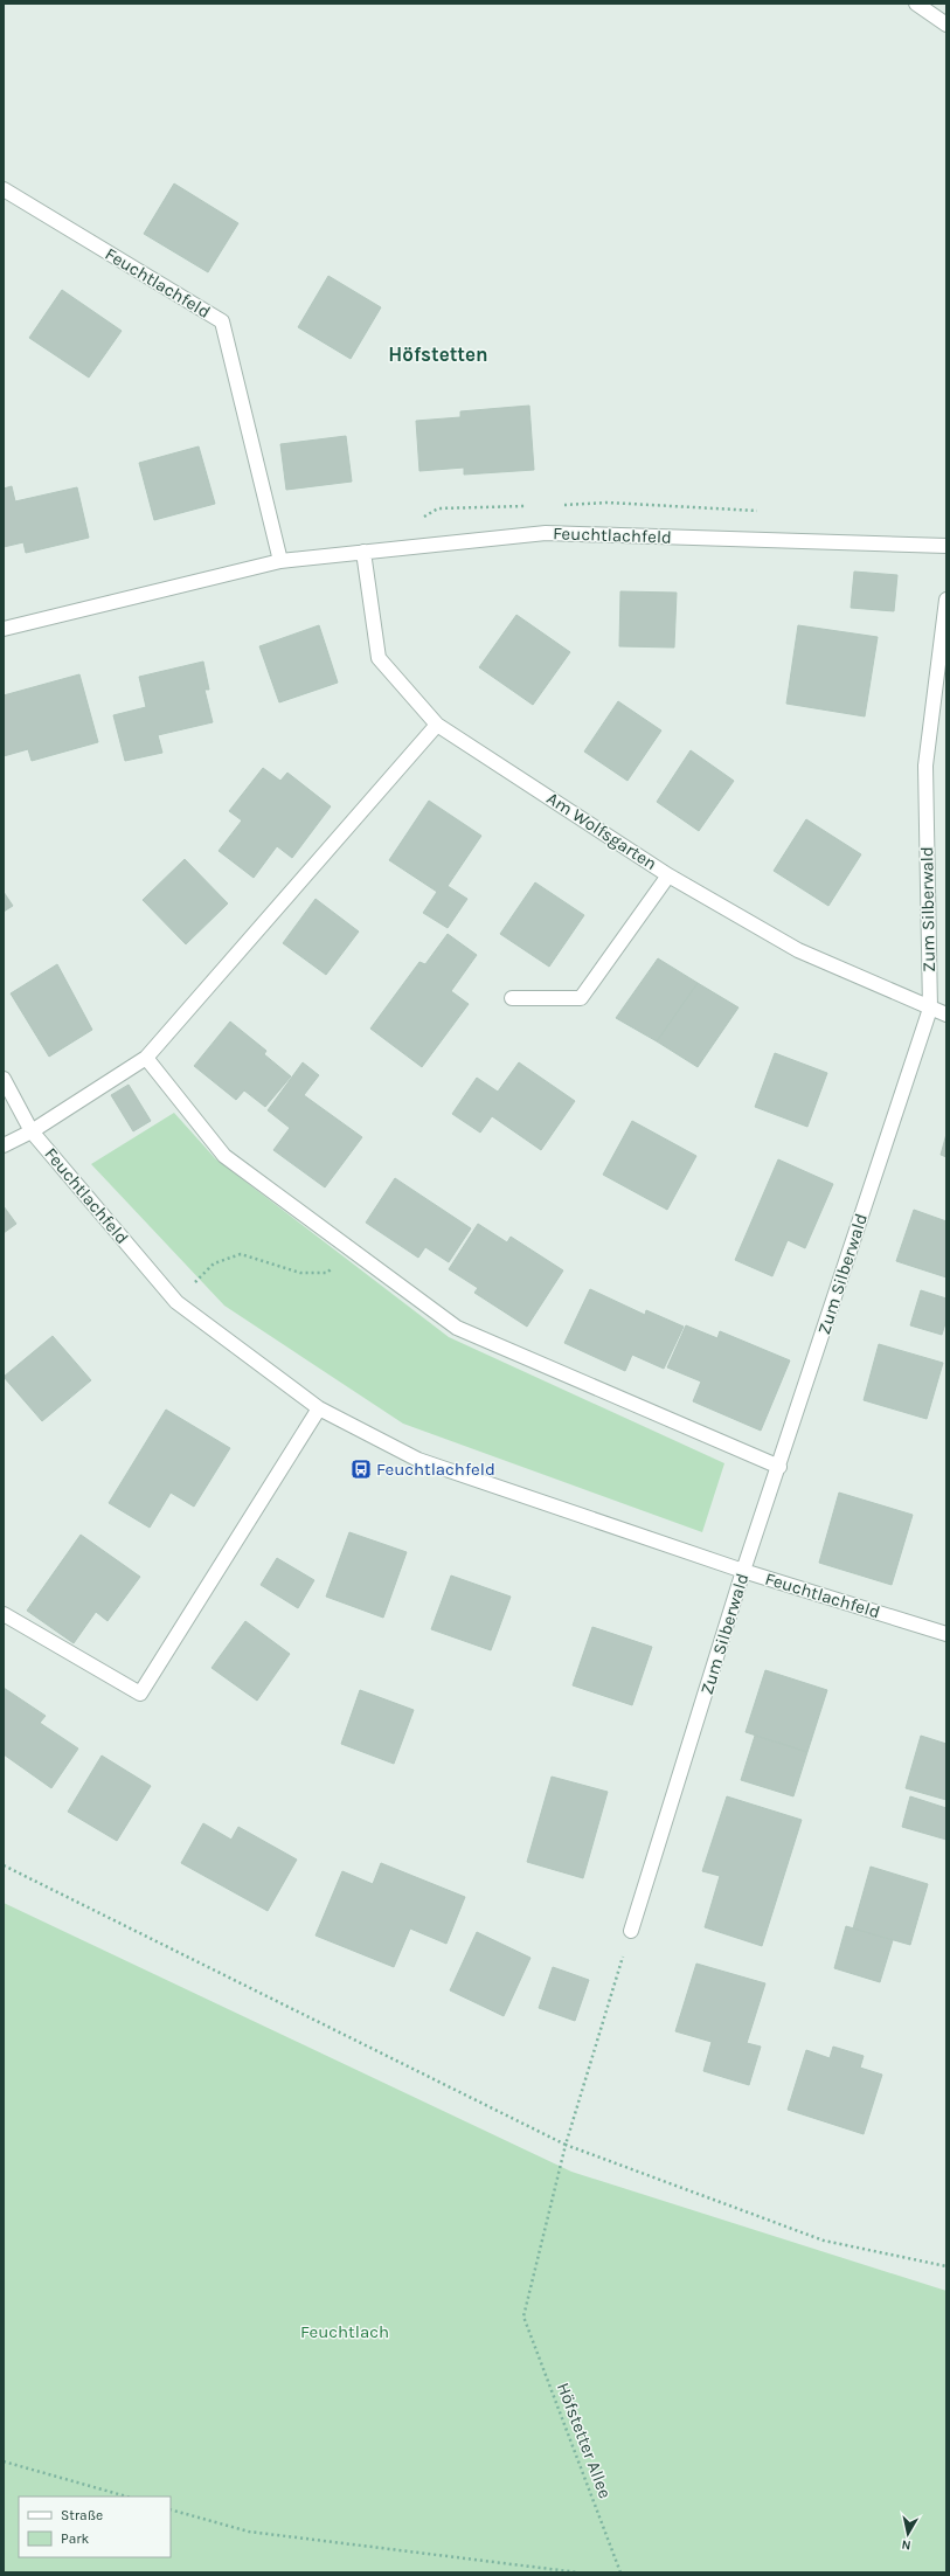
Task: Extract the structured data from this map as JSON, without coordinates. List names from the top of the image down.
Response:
{
  "streets": {
    "street": ["Feuchtlachfeld", "Am Wolfsgarten", "Zum Silberwald"],
    "path": ["Höfstetter Allee"]
  },
  "crossings": [
    ["Feuchtlachfeld", "Am Wolfsgarten"],
    ["Feuchtlachfeld", "Zum Silberwald"],
    ["Am Wolfsgarten", "Zum Silberwald"]
  ],
  "districts": ["Höfstetten"],
  "parks": ["Feuchtlach"],
  "places": {
    "bus stop": ["Feuchtlachfeld"]
  },
  "legend": ["Straße", "Park"],
  "north": "bottom"
}
